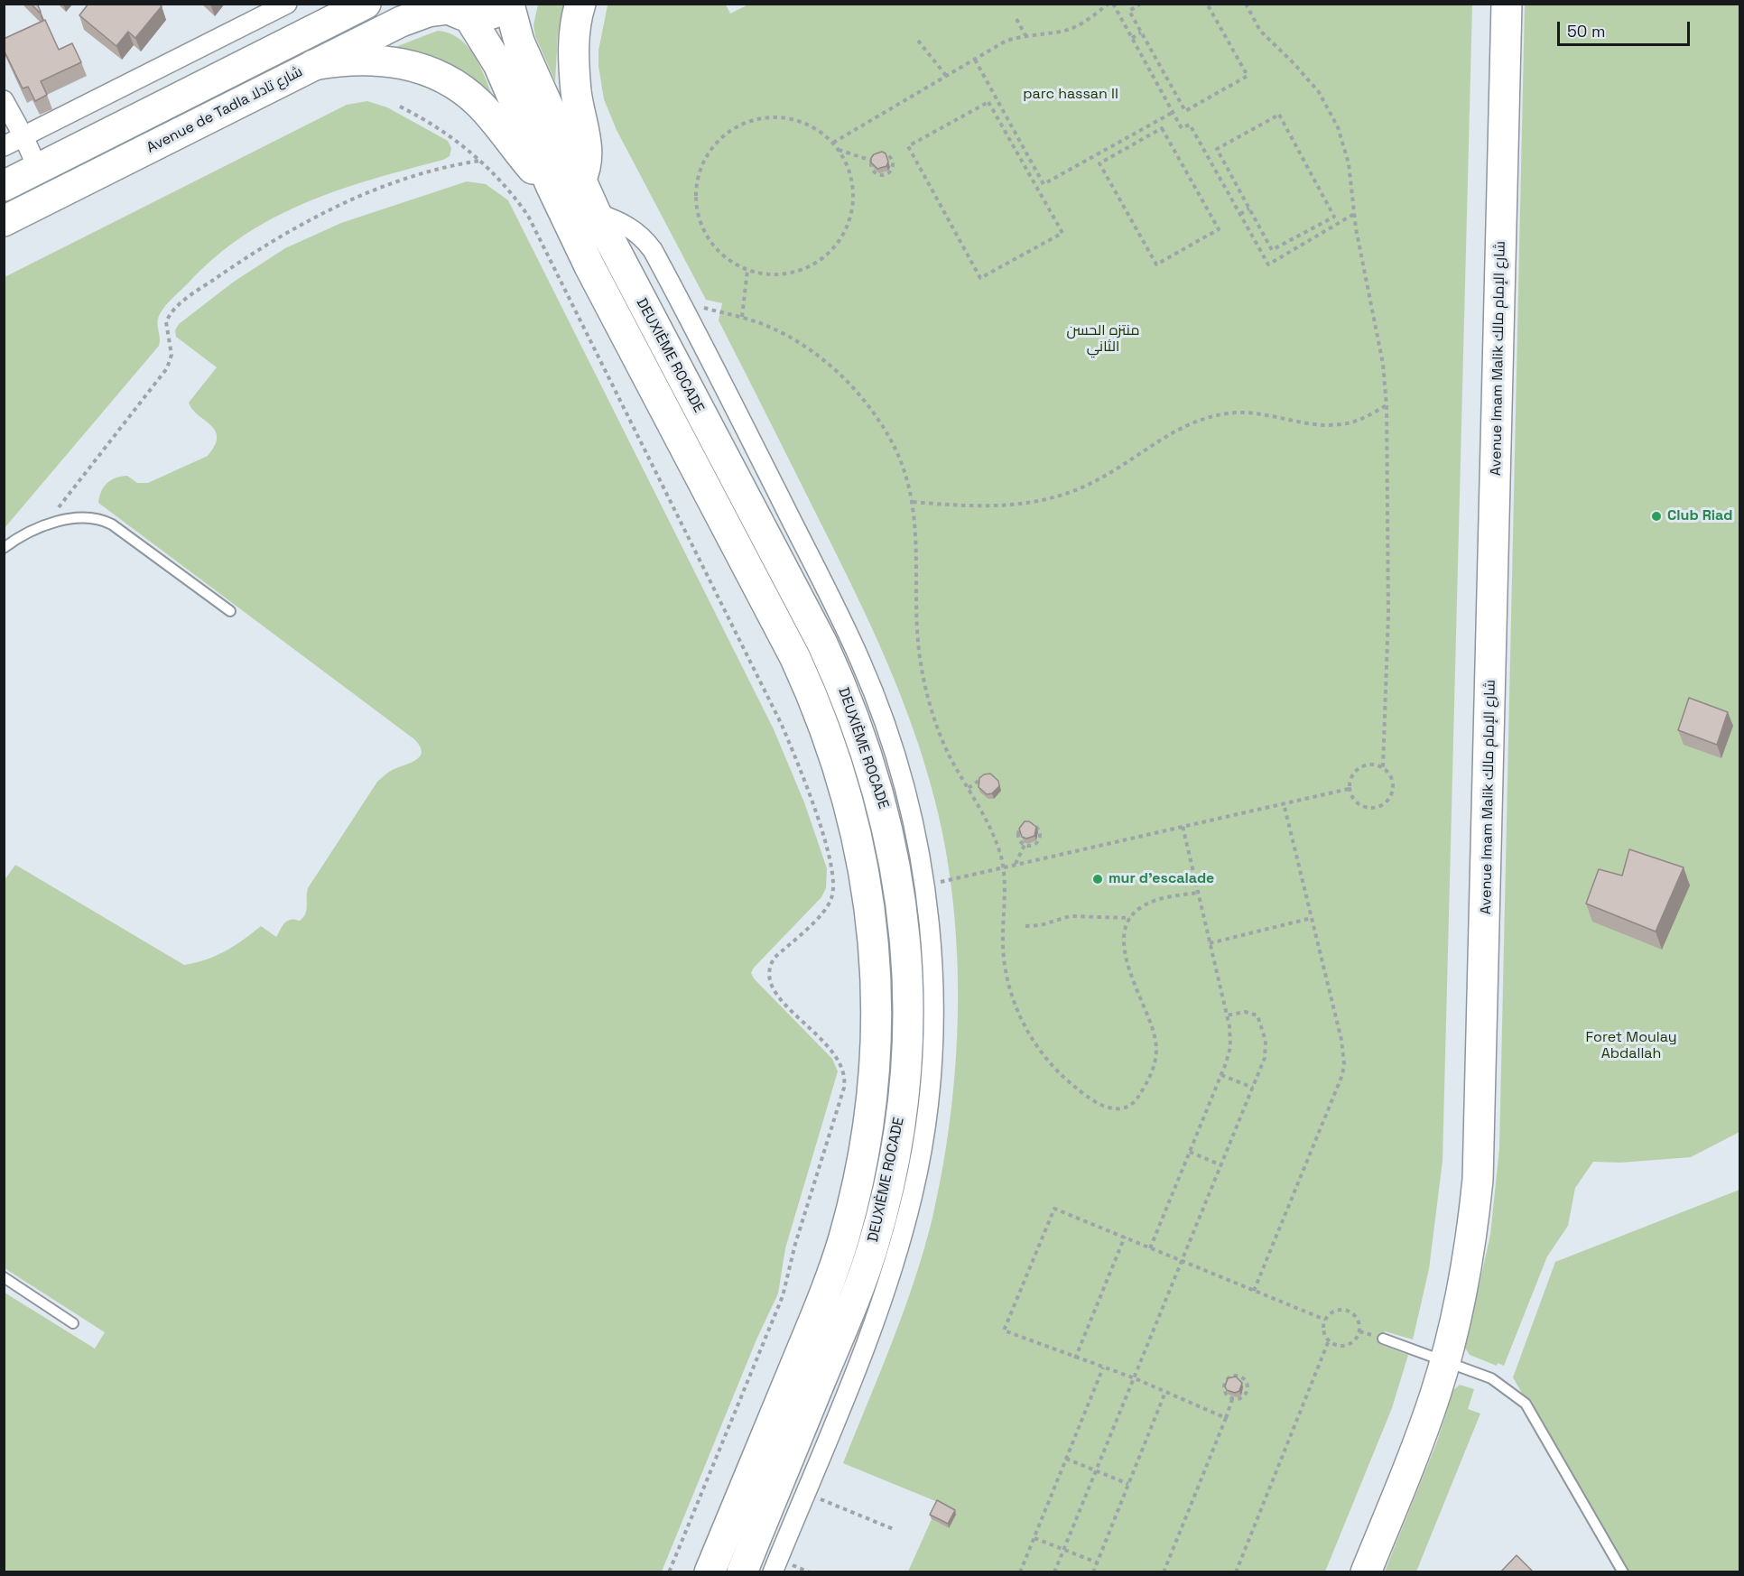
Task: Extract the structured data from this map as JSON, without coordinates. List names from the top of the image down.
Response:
{
  "streets": {
    "main road": ["Avenue de Tadla شارع تادلا", "DEUXIÈME ROCADE", "Avenue Imam Malik شارع الإمام مالك"]
  },
  "crossings": [
    ["Avenue de Tadla شارع تادلا", "DEUXIÈME ROCADE"]
  ],
  "parks": ["parc hassan II", "منتزه الحسن الثاني", "Foret Moulay Abdallah"],
  "places": ["Club Riad", "mur d'escalade"],
  "scale_bar": "50 m"
}
